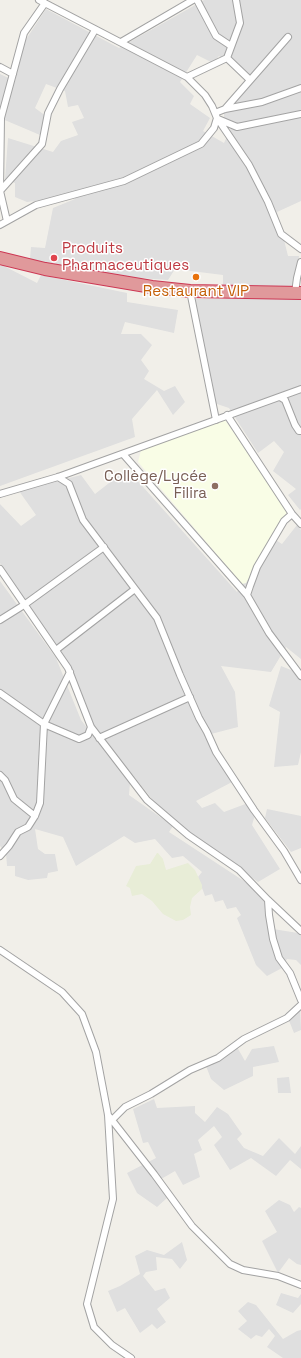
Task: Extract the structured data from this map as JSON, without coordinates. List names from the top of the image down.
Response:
{
  "places": ["Produits Pharmaceutiques", "Restaurant VIP", "Collège/Lycée Filira"]
}
